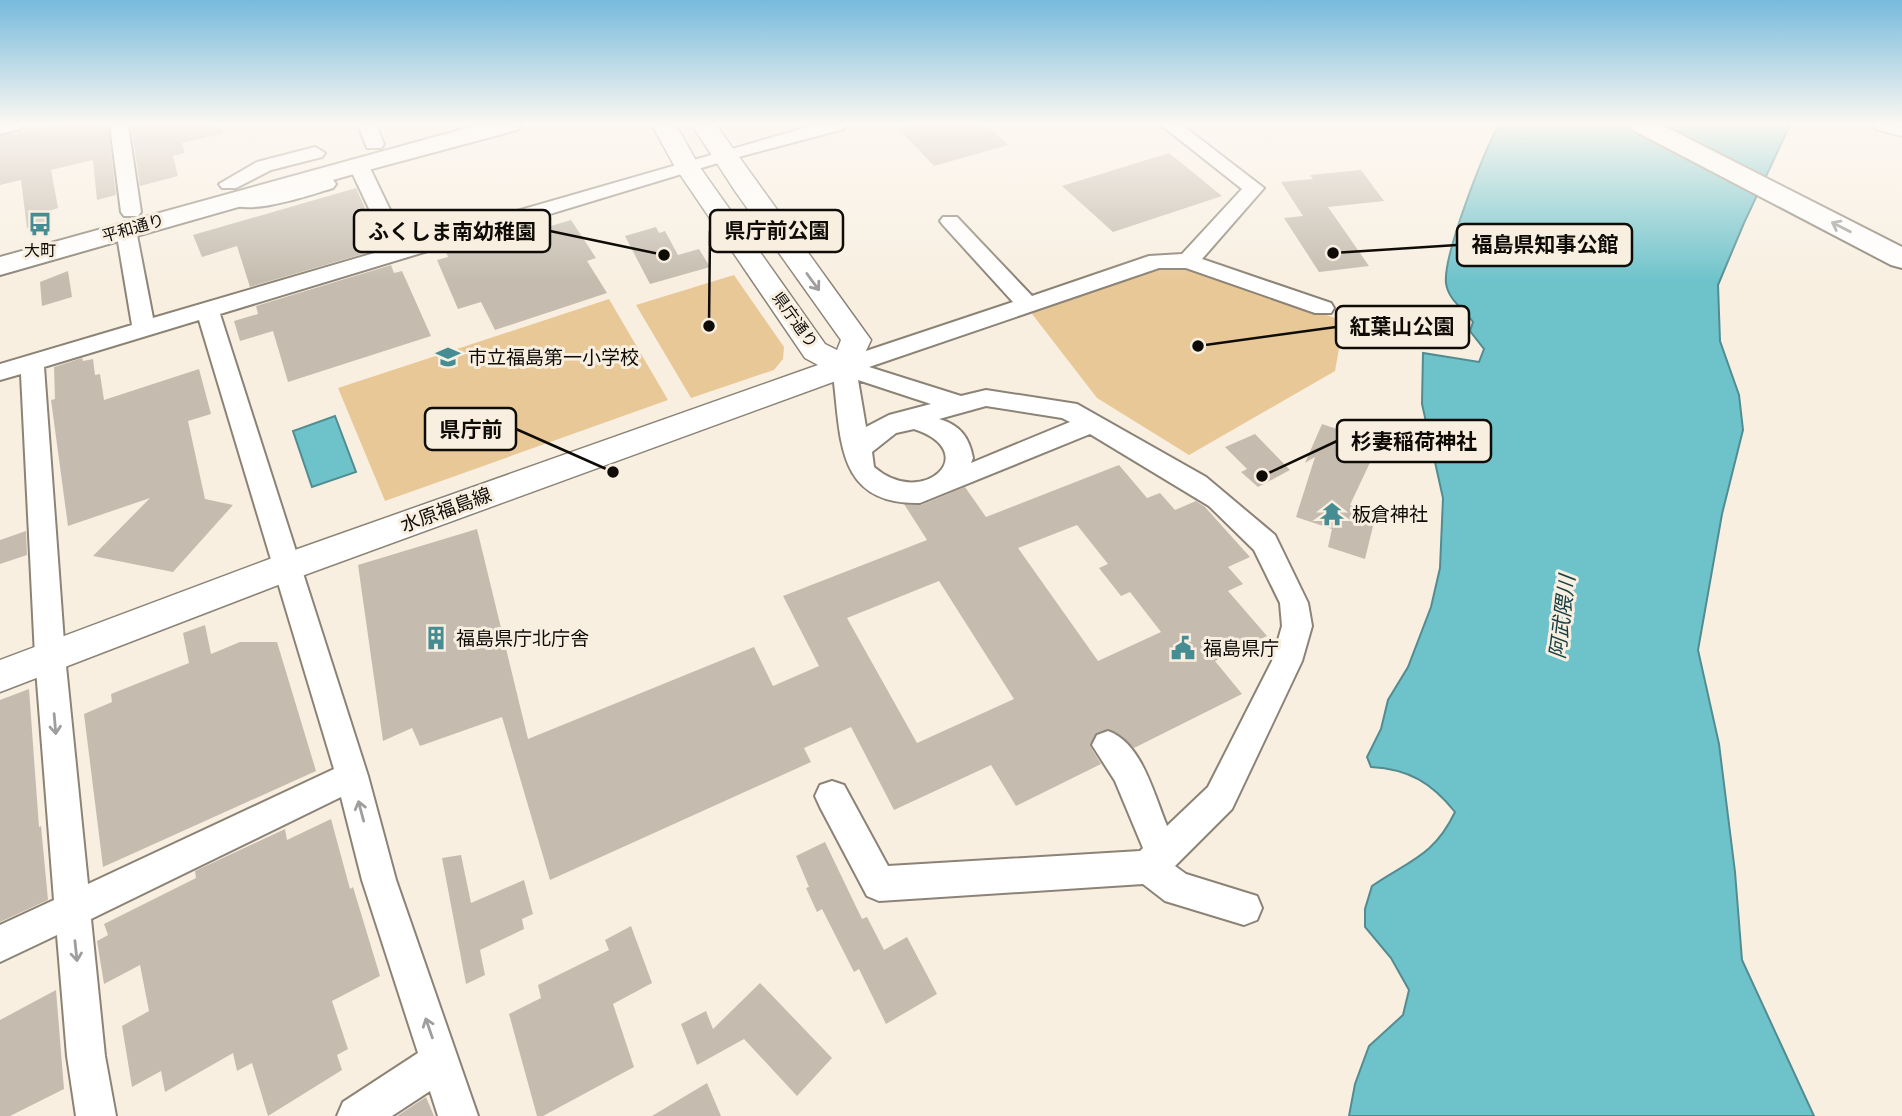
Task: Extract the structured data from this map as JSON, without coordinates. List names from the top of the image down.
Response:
{
  "streets": {
    "highway": ["平和通り"],
    "main road": ["県庁通り", "水原福島線"]
  },
  "crossings": [
    ["県庁通り", "水原福島線"]
  ],
  "water": ["阿武隈川"],
  "places": {
    "bus stop": ["大町"],
    "other": [
      "福島県知事公館",
      "ふくしま南幼稚園",
      "県庁前公園",
      "紅葉山公園",
      "県庁前",
      "杉妻稲荷神社"
    ],
    "school or university": ["市立福島第一小学校"],
    "temple": ["板倉神社"],
    "building": ["福島県庁北庁舎"],
    "public building": ["福島県庁"]
  }
}
